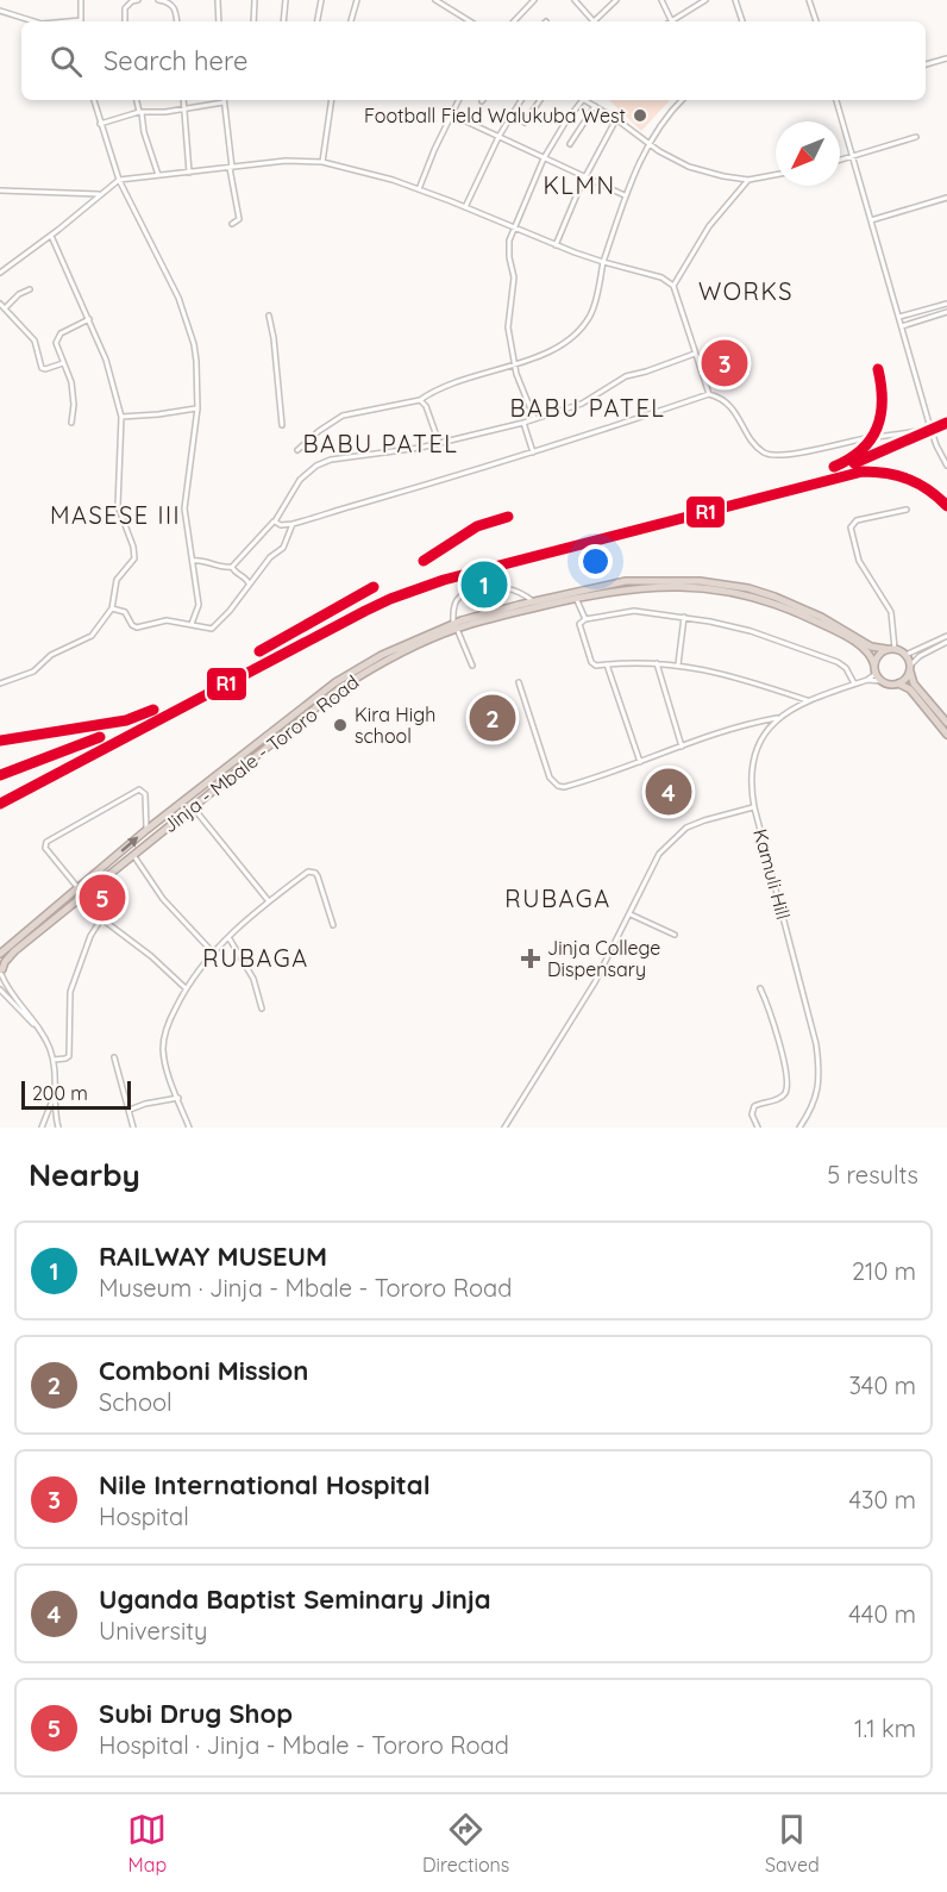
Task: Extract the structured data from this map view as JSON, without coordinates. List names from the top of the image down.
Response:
{
  "streets": {
    "highway": ["Jinja - Mbale - Tororo Road"],
    "street": ["Kamuli Hill"]
  },
  "crossings": [
    ["Jinja - Mbale - Tororo Road", "Kamuli Hill"]
  ],
  "districts": [
    "KLMN",
    "WORKS",
    "BABU PATEL",
    "BABU PATEL",
    "MASESE III",
    "RUBAGA",
    "RUBAGA"
  ],
  "places": {
    "other": ["Football Field Walukuba West", "Kira High school"],
    "health": ["Jinja College Dispensary"]
  },
  "lines": ["transit line R1"],
  "scale_bar": "200 m",
  "north": "bottom left",
  "page": {
    "search": "Search here",
    "pins": [
      "3",
      "1",
      "2",
      "4",
      "5"
    ],
    "scale": "200 m",
    "heading": ["Nearby", "5 results"],
    "list": [
      {
        "mark": "1",
        "name": "RAILWAY MUSEUM",
        "note": "Museum · Jinja - Mbale - Tororo Road",
        "value": "210 m"
      },
      {
        "mark": "2",
        "name": "Comboni Mission",
        "note": "School",
        "value": "340 m"
      },
      {
        "mark": "3",
        "name": "Nile International Hospital",
        "note": "Hospital",
        "value": "430 m"
      },
      {
        "mark": "4",
        "name": "Uganda Baptist Seminary Jinja",
        "note": "University",
        "value": "440 m"
      },
      {
        "mark": "5",
        "name": "Subi Drug Shop",
        "note": "Hospital · Jinja - Mbale - Tororo Road",
        "value": "1.1 km"
      }
    ],
    "nav": ["Map", "Directions", "Saved"]
  }
}
